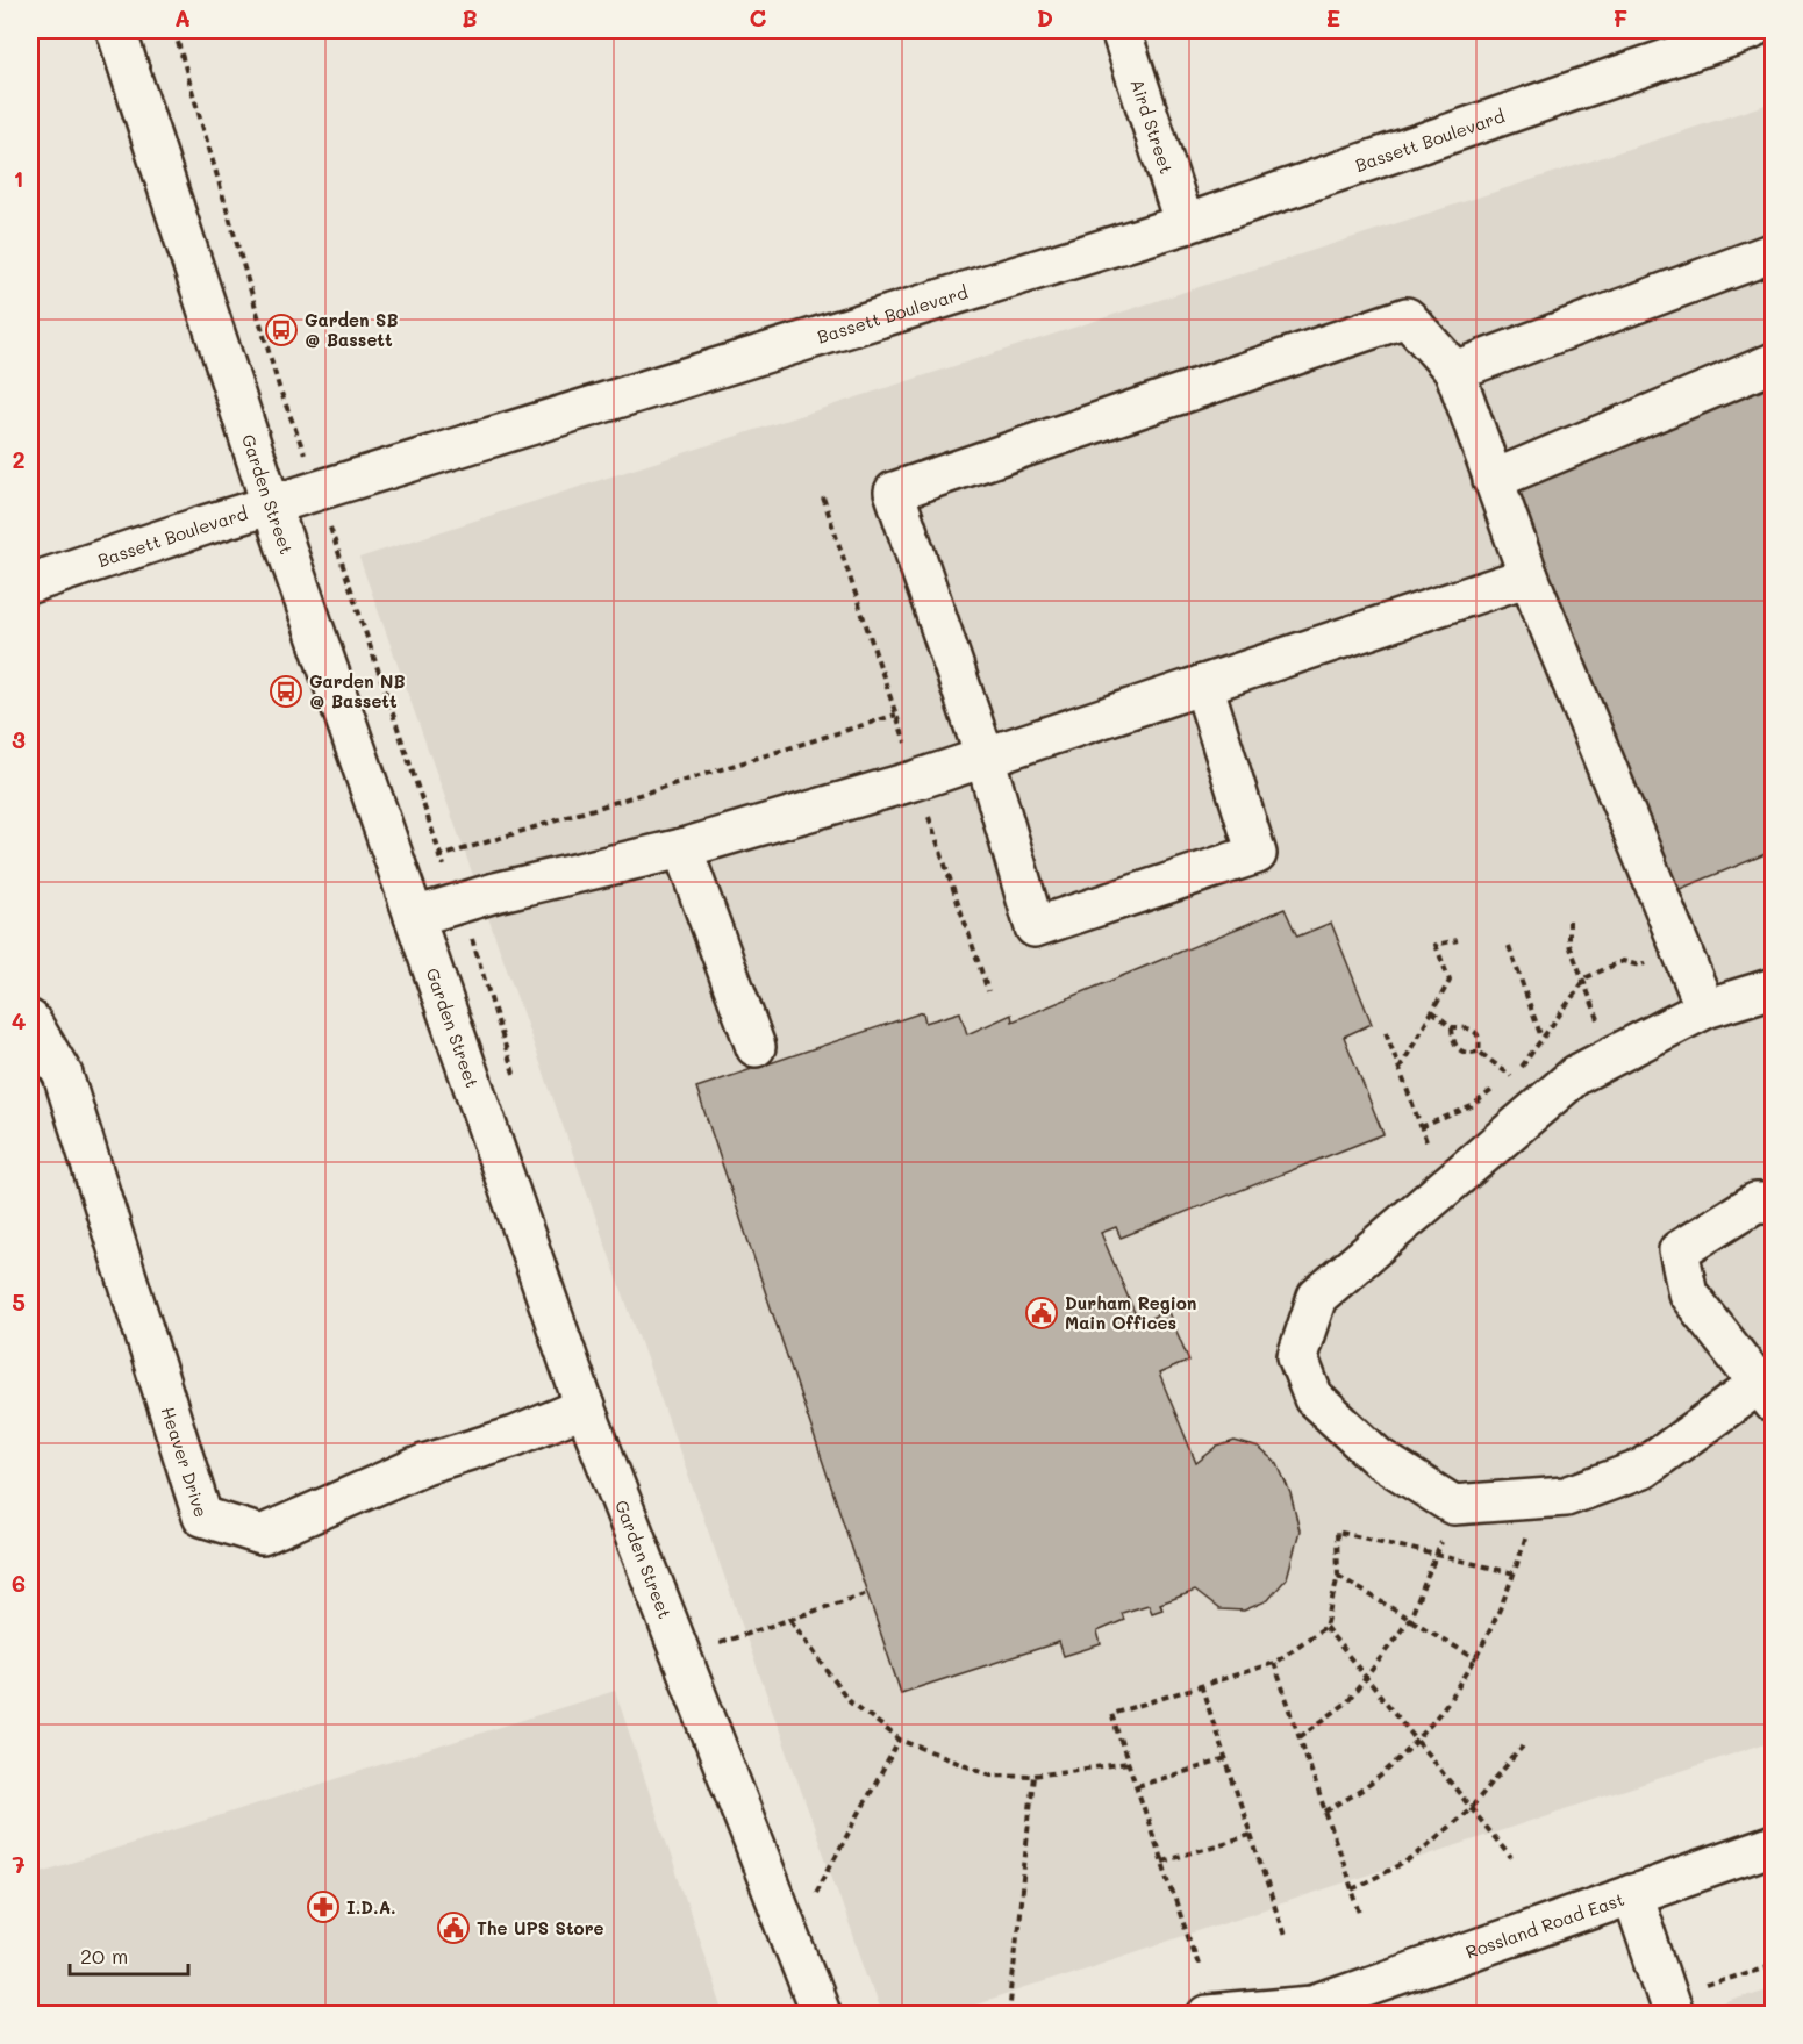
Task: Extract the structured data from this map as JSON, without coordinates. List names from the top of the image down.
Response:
{
  "streets": {
    "street": [
      "Aird Street",
      "Bassett Boulevard",
      "Garden Street",
      "Heaver Drive",
      "Rossland Road East"
    ]
  },
  "crossings": [
    ["Aird Street", "Bassett Boulevard"],
    ["Bassett Boulevard", "Garden Street"],
    ["Garden Street", "Heaver Drive"]
  ],
  "places": {
    "bus stop": ["Garden SB @ Bassett", "Garden NB @ Bassett"],
    "public building": ["Durham Region Main Offices", "The UPS Store"],
    "pharmacy": ["I.D.A."]
  },
  "scale_bar": "20 m",
  "grid": {
    "columns": [
      "A",
      "B",
      "C",
      "D",
      "E",
      "F"
    ],
    "rows": [
      "1",
      "2",
      "3",
      "4",
      "5",
      "6",
      "7"
    ]
  }
}
